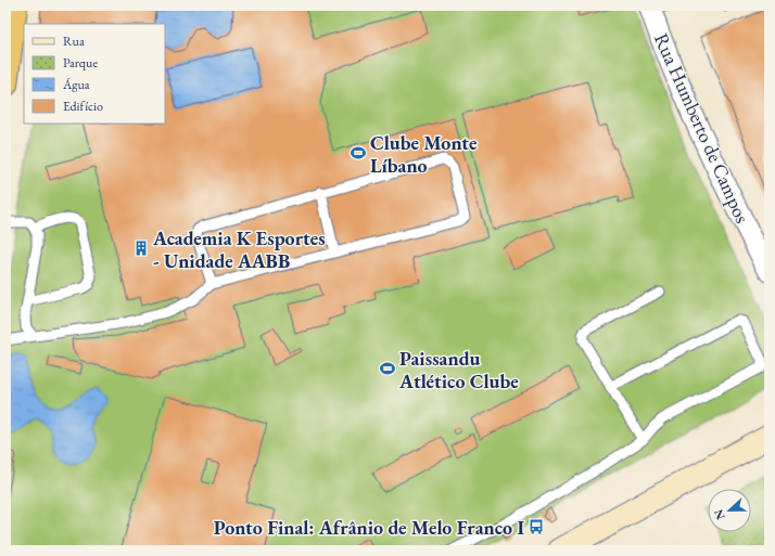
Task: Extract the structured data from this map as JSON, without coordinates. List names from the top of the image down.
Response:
{
  "streets": {
    "street": ["Rua Humberto de Campos"]
  },
  "places": {
    "sports": ["Clube Monte Líbano", "Paissandu Atlético Clube"],
    "building": ["Academia K Esportes - Unidade AABB"],
    "bus stop": ["Ponto Final: Afrânio de Melo Franco I"]
  },
  "legend": [
    "Rua",
    "Parque",
    "Água",
    "Edifício"
  ],
  "north": "left"
}
